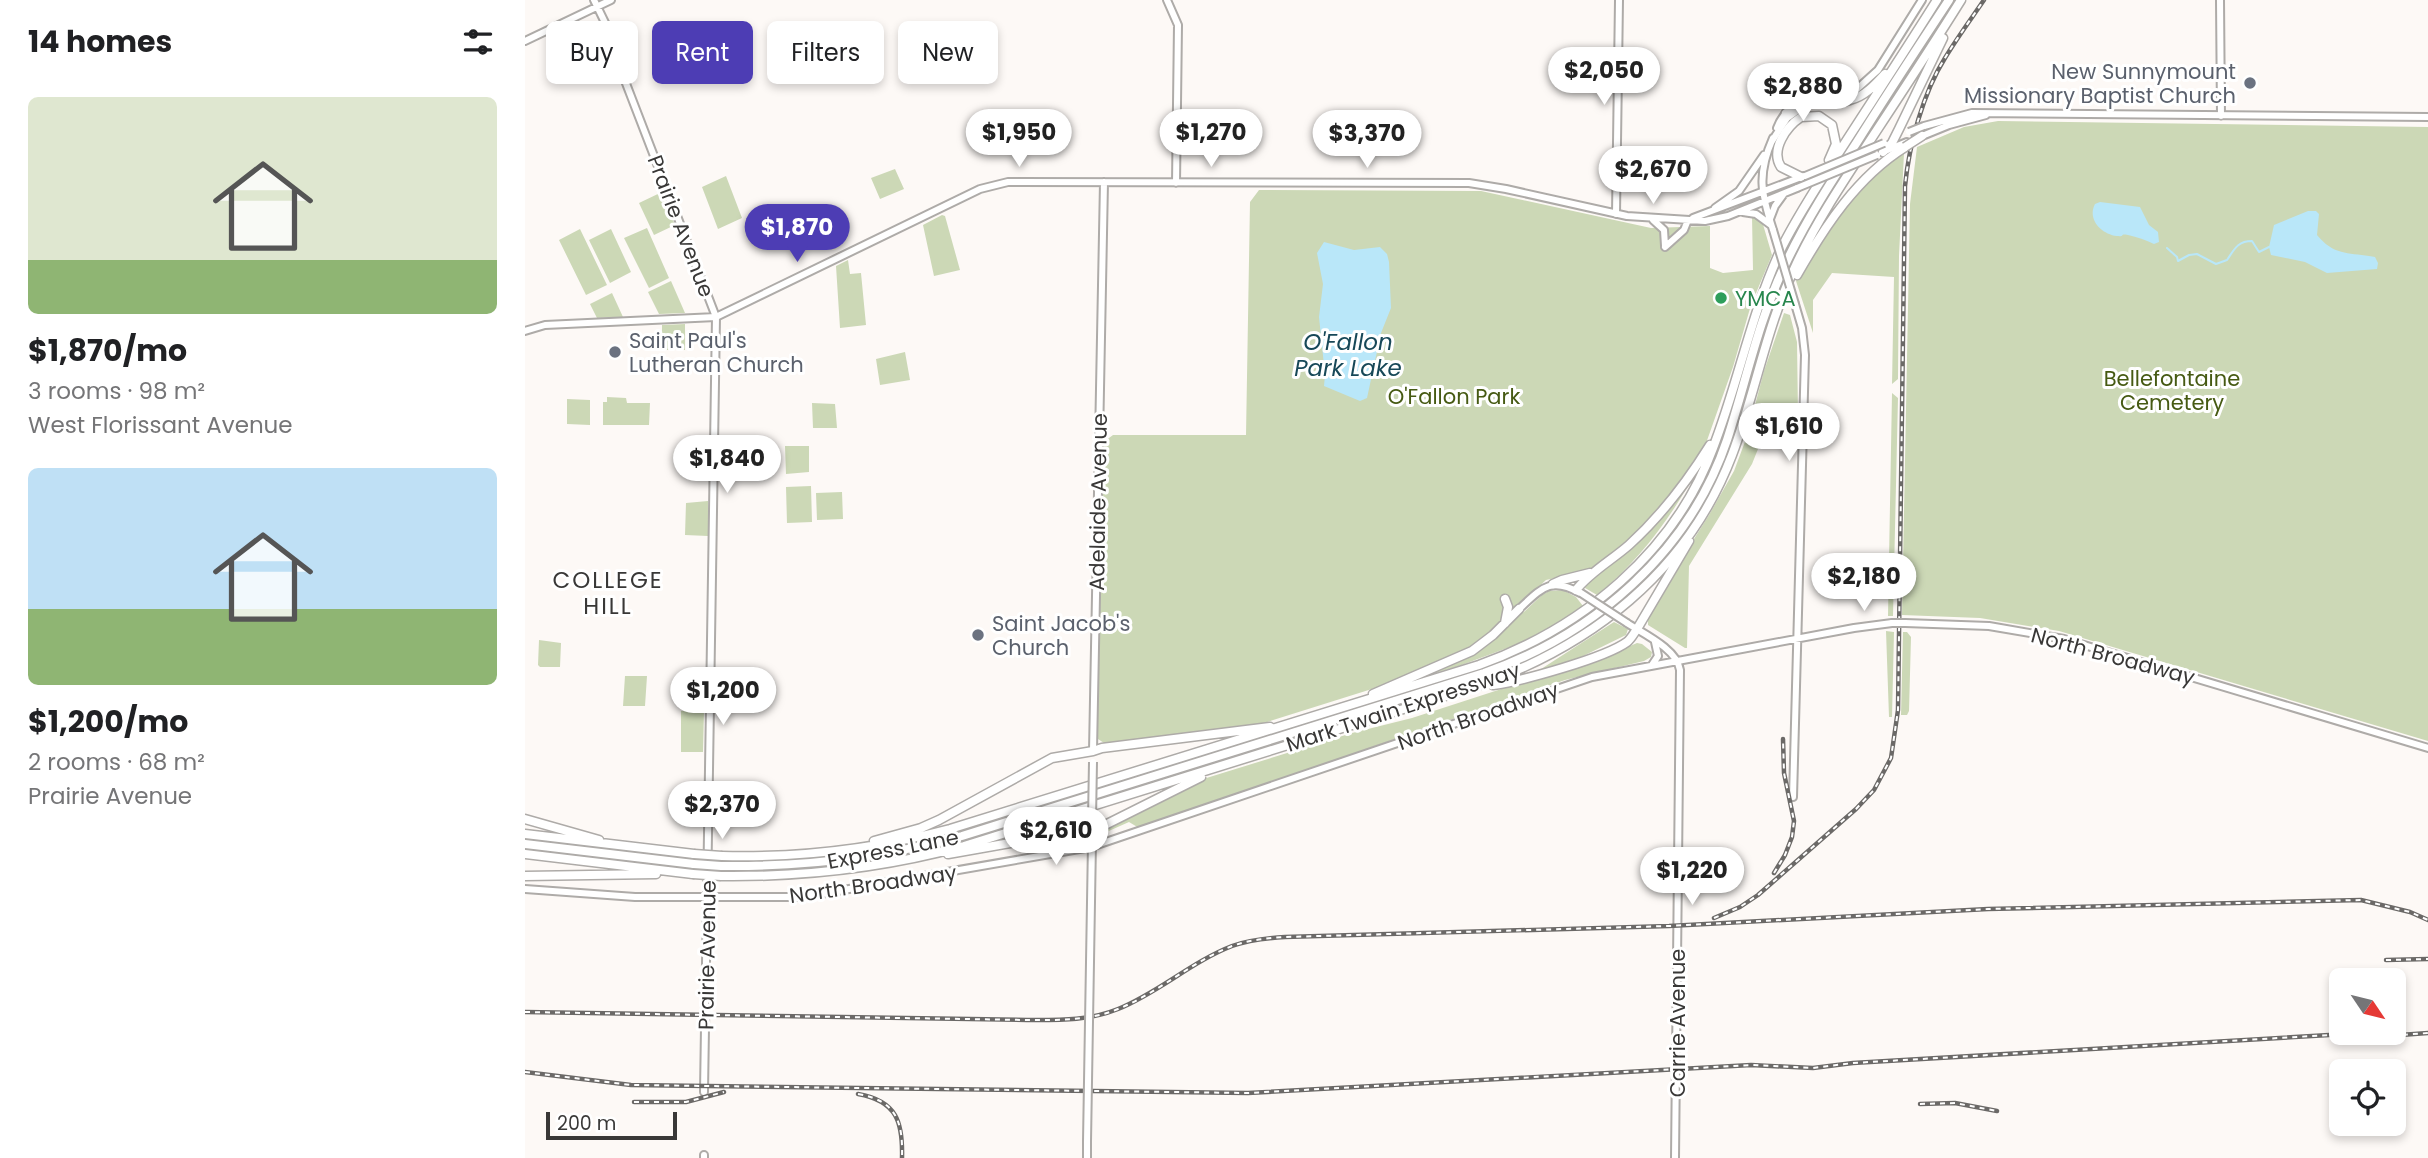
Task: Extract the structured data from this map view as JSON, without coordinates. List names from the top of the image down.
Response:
{
  "streets": {
    "highway": ["Mark Twain Expressway", "Express Lane"],
    "main road": [
      "Prairie Avenue",
      "Adelaide Avenue",
      "North Broadway",
      "Carrie Avenue"
    ]
  },
  "crossings": [
    ["Prairie Avenue", "North Broadway"],
    ["North Broadway", "Carrie Avenue"],
    ["Mark Twain Expressway", "Express Lane"]
  ],
  "districts": ["COLLEGE HILL"],
  "water": ["O'Fallon Park Lake"],
  "parks": ["Bellefontaine Cemetery", "O'Fallon Park"],
  "places": [
    "New Sunnymount Missionary Baptist Church",
    "YMCA",
    "Saint Paul's Lutheran Church",
    "Saint Jacob's Church"
  ],
  "scale_bar": "200 m",
  "north": "bottom right",
  "page": {
    "heading": "14 homes",
    "chip": [
      "Buy",
      "Rent",
      "Filters",
      "New"
    ],
    "price": [
      "$2,050",
      "$2,880",
      "$1,950",
      "$1,270",
      "$3,370",
      "$2,670",
      "$1,870",
      "$1,610",
      "$1,840",
      "$2,180",
      "$1,200",
      "$2,370",
      "$2,610",
      "$1,220"
    ],
    "list": [
      {
        "name": "$1,870/mo",
        "note": "3 rooms · 98 m² · West Florissant Avenue"
      },
      {
        "name": "$1,200/mo",
        "note": "2 rooms · 68 m² · Prairie Avenue"
      }
    ],
    "scale": "200 m"
  }
}
